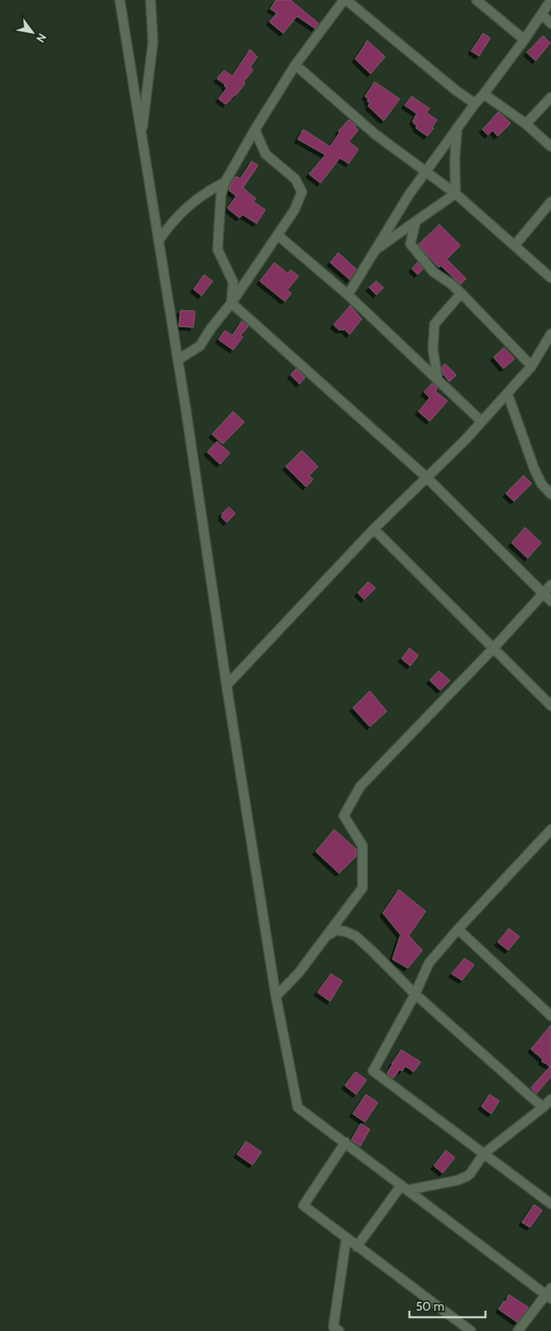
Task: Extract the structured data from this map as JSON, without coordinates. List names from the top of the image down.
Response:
{
  "scale_bar": "50 m",
  "north": "bottom right"
}
